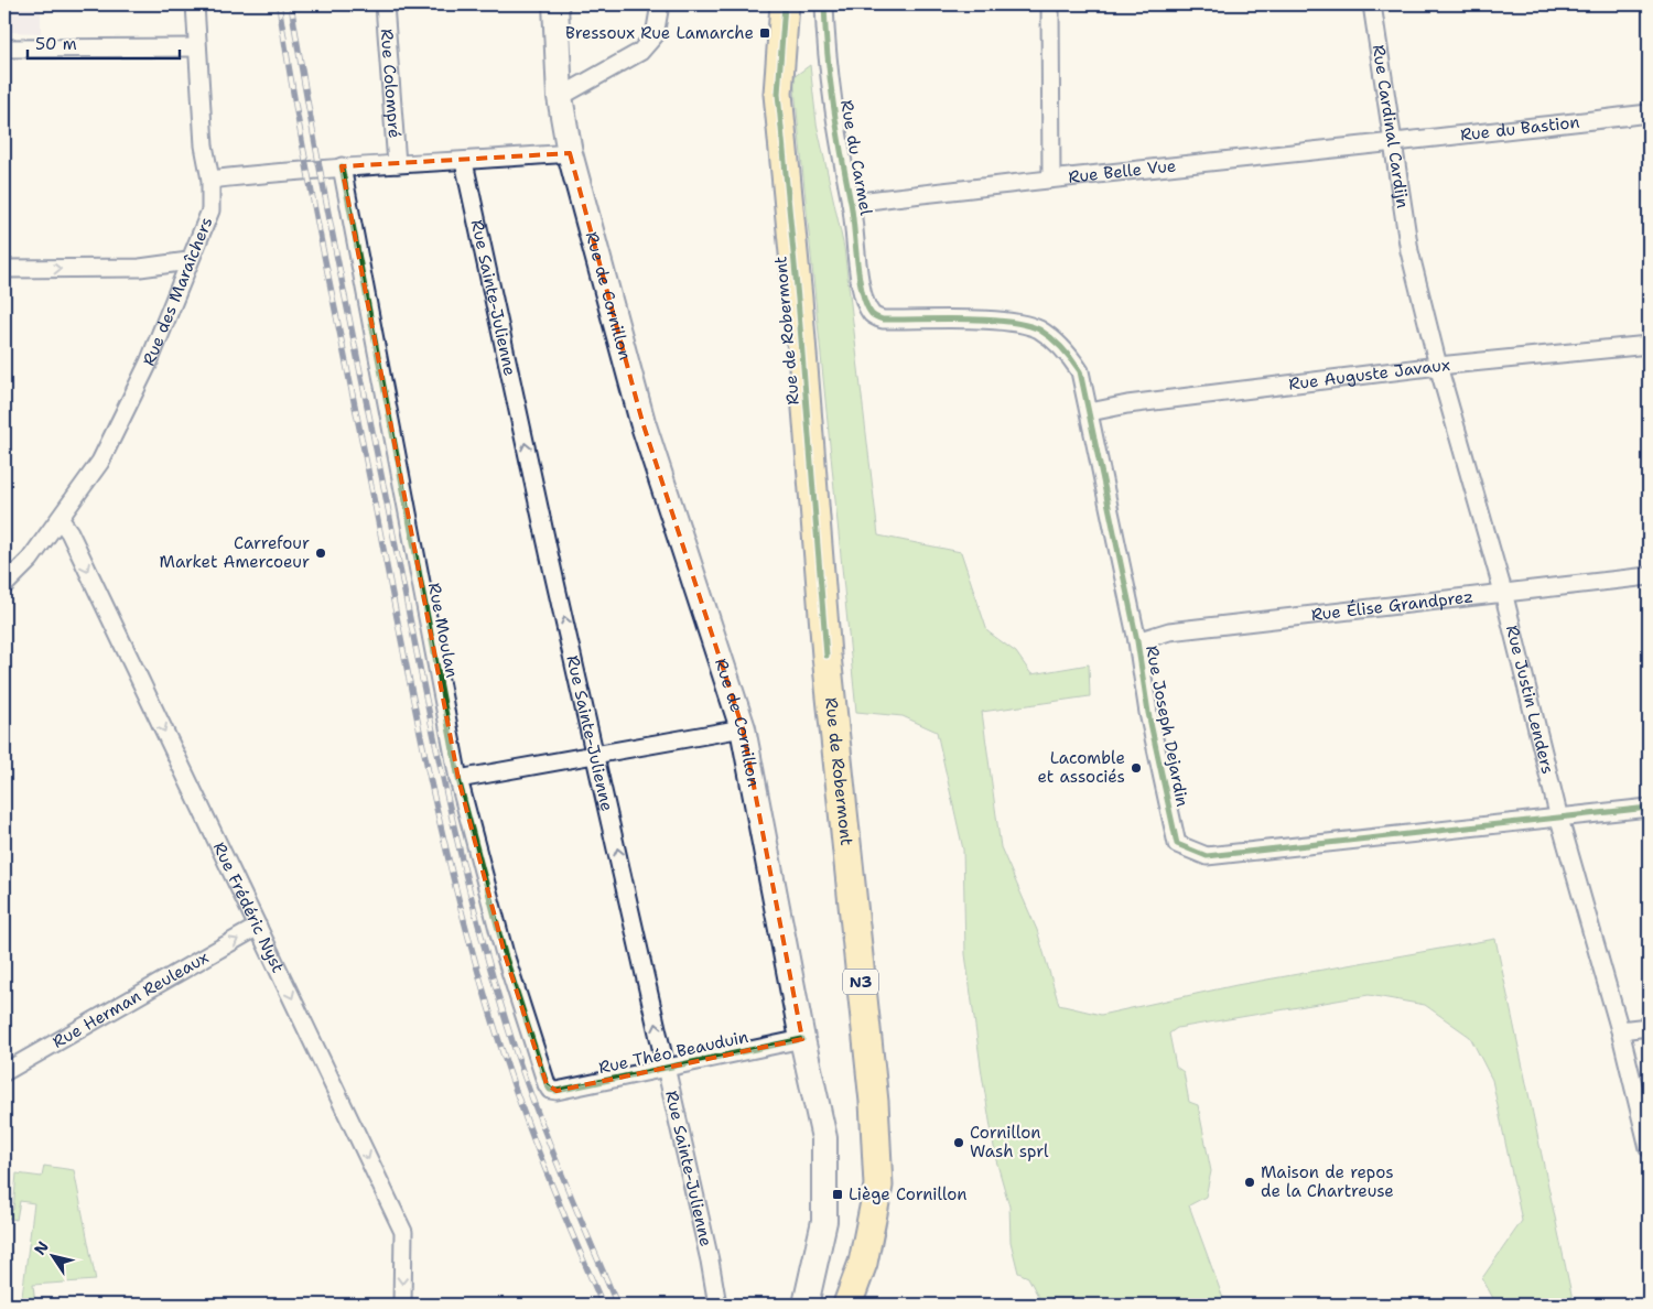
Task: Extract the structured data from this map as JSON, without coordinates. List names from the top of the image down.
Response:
{
  "streets": {
    "main road": ["Rue de Cornillon", "Rue de Robermont", "N3"],
    "street": [
      "Rue Colompré",
      "Rue Cardinal Cardijn",
      "Rue du Bastion",
      "Rue du Carmel",
      "Rue Belle Vue",
      "Rue des Maraîchers",
      "Rue Sainte-Julienne",
      "Rue Auguste Javaux",
      "Rue Élise Grandprez",
      "Rue Moulan",
      "Rue Justin Lenders",
      "Rue Joseph Dejardin",
      "Rue Frédéric Nyst",
      "Rue Herman Reuleaux",
      "Rue Théo Beauduin"
    ]
  },
  "crossings": [
    ["Rue Cardinal Cardijn", "Rue du Bastion"],
    ["Rue Cardinal Cardijn", "Rue Belle Vue"],
    ["Rue Cardinal Cardijn", "Rue Justin Lenders"],
    ["Rue du Bastion", "Rue Belle Vue"],
    ["Rue du Carmel", "Rue Belle Vue"],
    ["Rue du Carmel", "Rue Joseph Dejardin"],
    ["Rue des Maraîchers", "Rue Frédéric Nyst"],
    ["Rue de Cornillon", "Rue Théo Beauduin"],
    ["Rue Sainte-Julienne", "Rue Théo Beauduin"],
    ["Rue Auguste Javaux", "Rue Justin Lenders"],
    ["Rue Auguste Javaux", "Rue Joseph Dejardin"],
    ["Rue Élise Grandprez", "Rue Justin Lenders"],
    ["Rue Élise Grandprez", "Rue Joseph Dejardin"],
    ["Rue Moulan", "Rue Théo Beauduin"],
    ["Rue Justin Lenders", "Rue Joseph Dejardin"],
    ["Rue Frédéric Nyst", "Rue Herman Reuleaux"]
  ],
  "one_way": ["Rue Sainte-Julienne", "Rue Frédéric Nyst", "Rue Herman Reuleaux"],
  "places": {
    "transit": ["Bressoux Rue Lamarche", "Liège Cornillon"],
    "other": [
      "Carrefour Market Amercoeur",
      "Lacomble et associés",
      "Cornillon Wash sprl",
      "Maison de repos de la Chartreuse"
    ]
  },
  "scale_bar": "50 m",
  "north": "top left"
}
